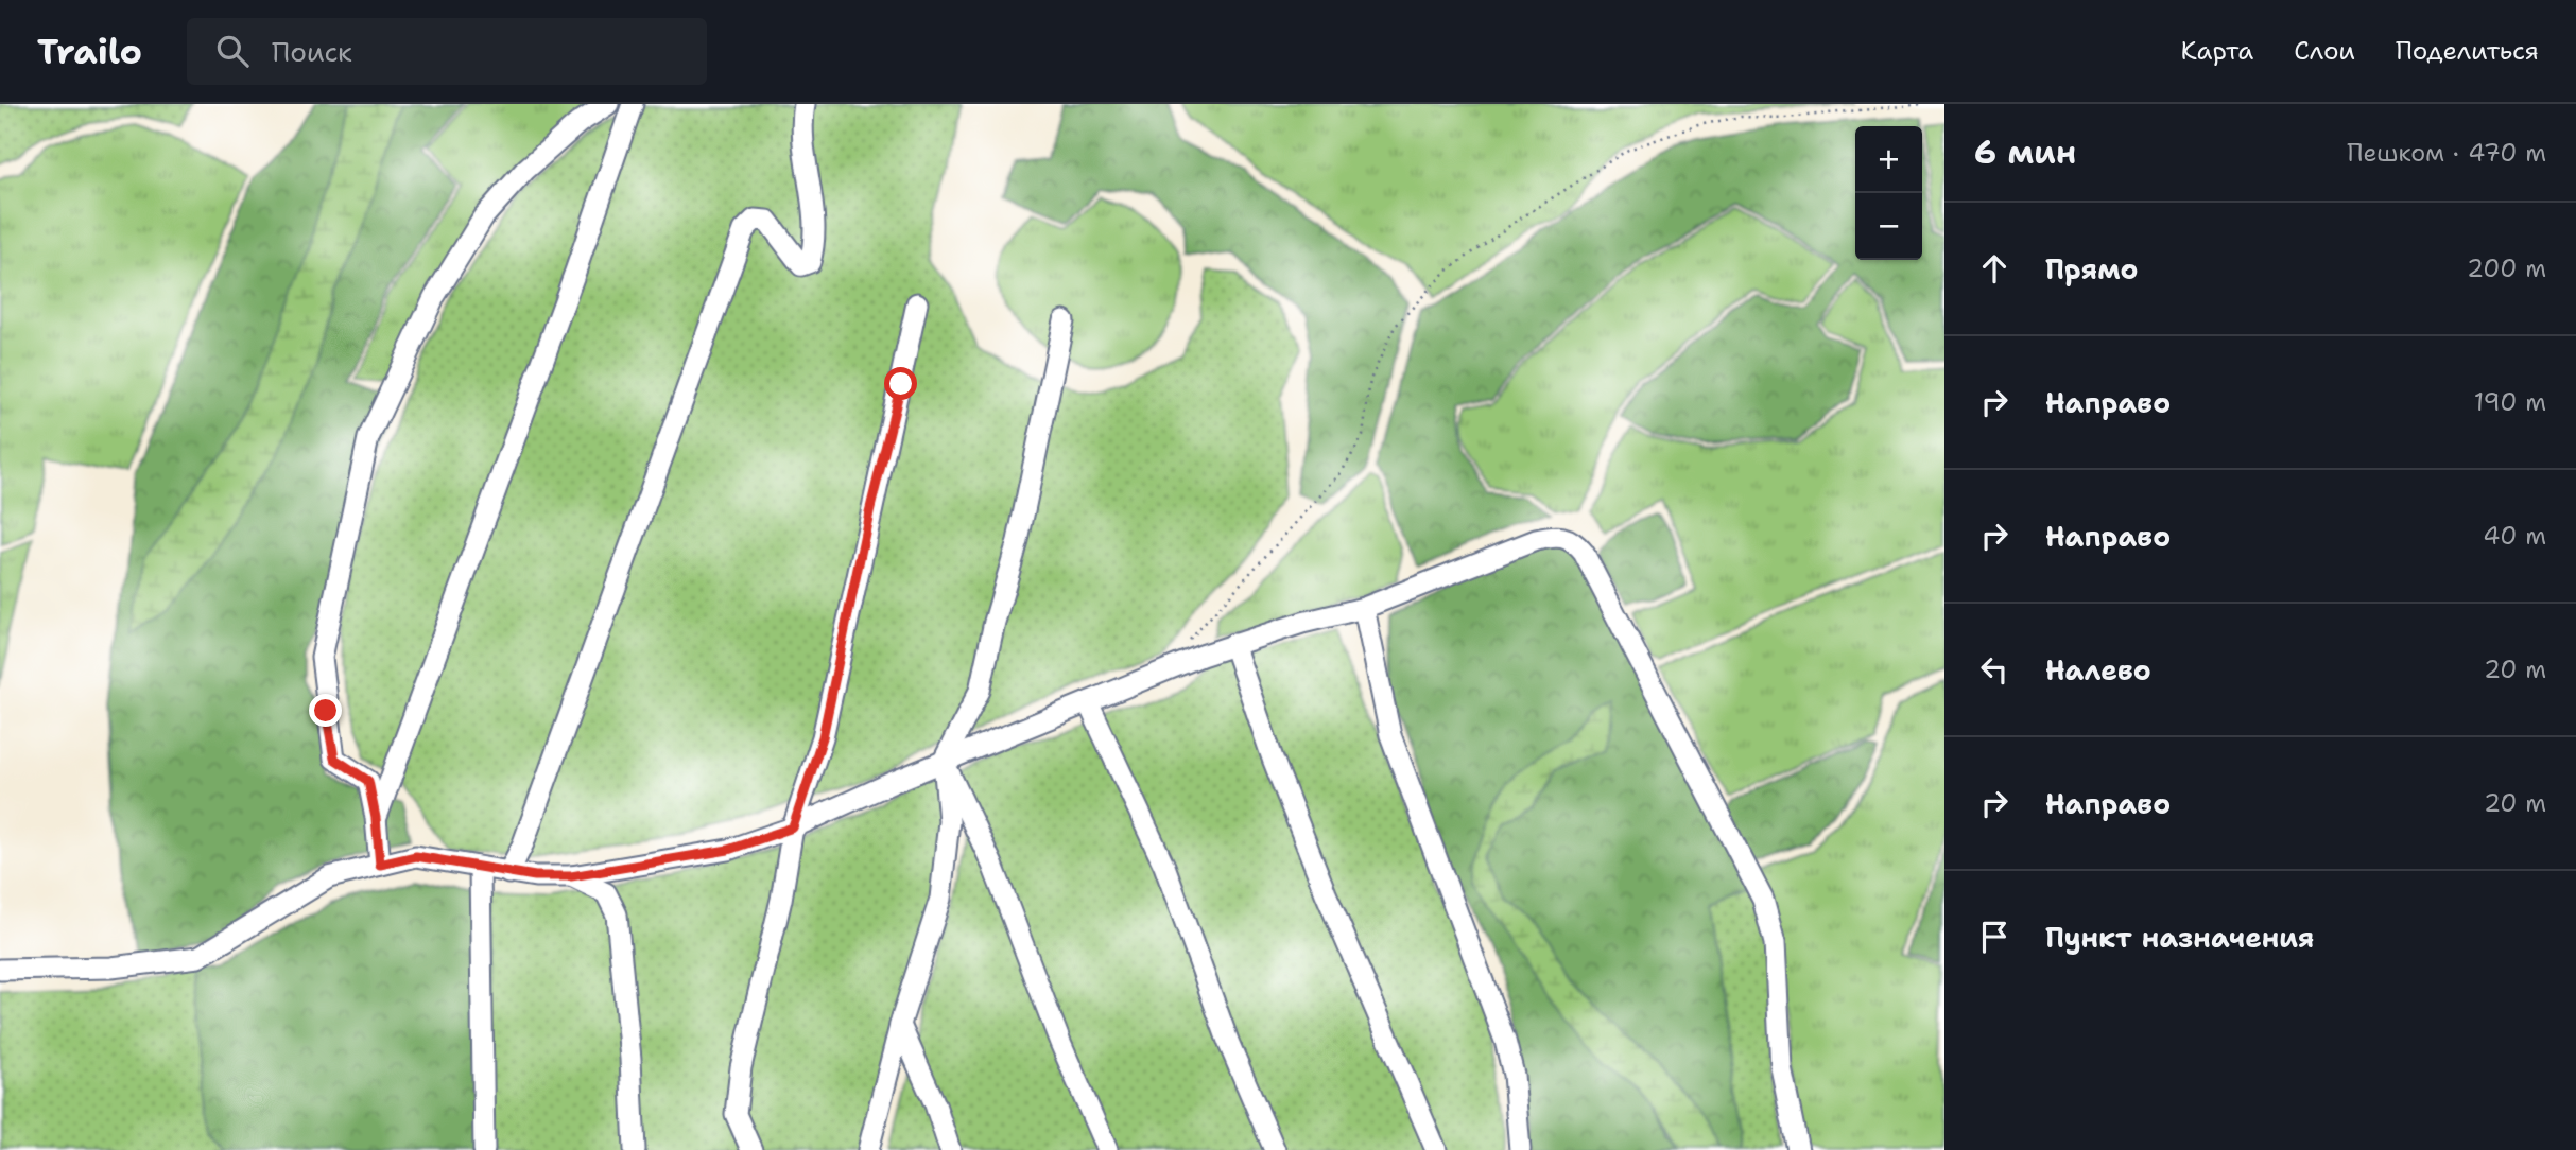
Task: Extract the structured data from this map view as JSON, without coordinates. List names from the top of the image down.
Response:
{
  "page": {
    "header": "Trailo",
    "search": "Поиск",
    "nav": ["Карта", "Слои", "Поделиться"],
    "heading": ["6 мин", "Пешком · 470 m"],
    "map_buttons": ["+", "−"],
    "list": [
      ["Прямо", "200 m"],
      ["Направо", "190 m"],
      ["Направо", "40 m"],
      ["Налево", "20 m"],
      ["Направо", "20 m"],
      "Пункт назначения"
    ]
  }
}
